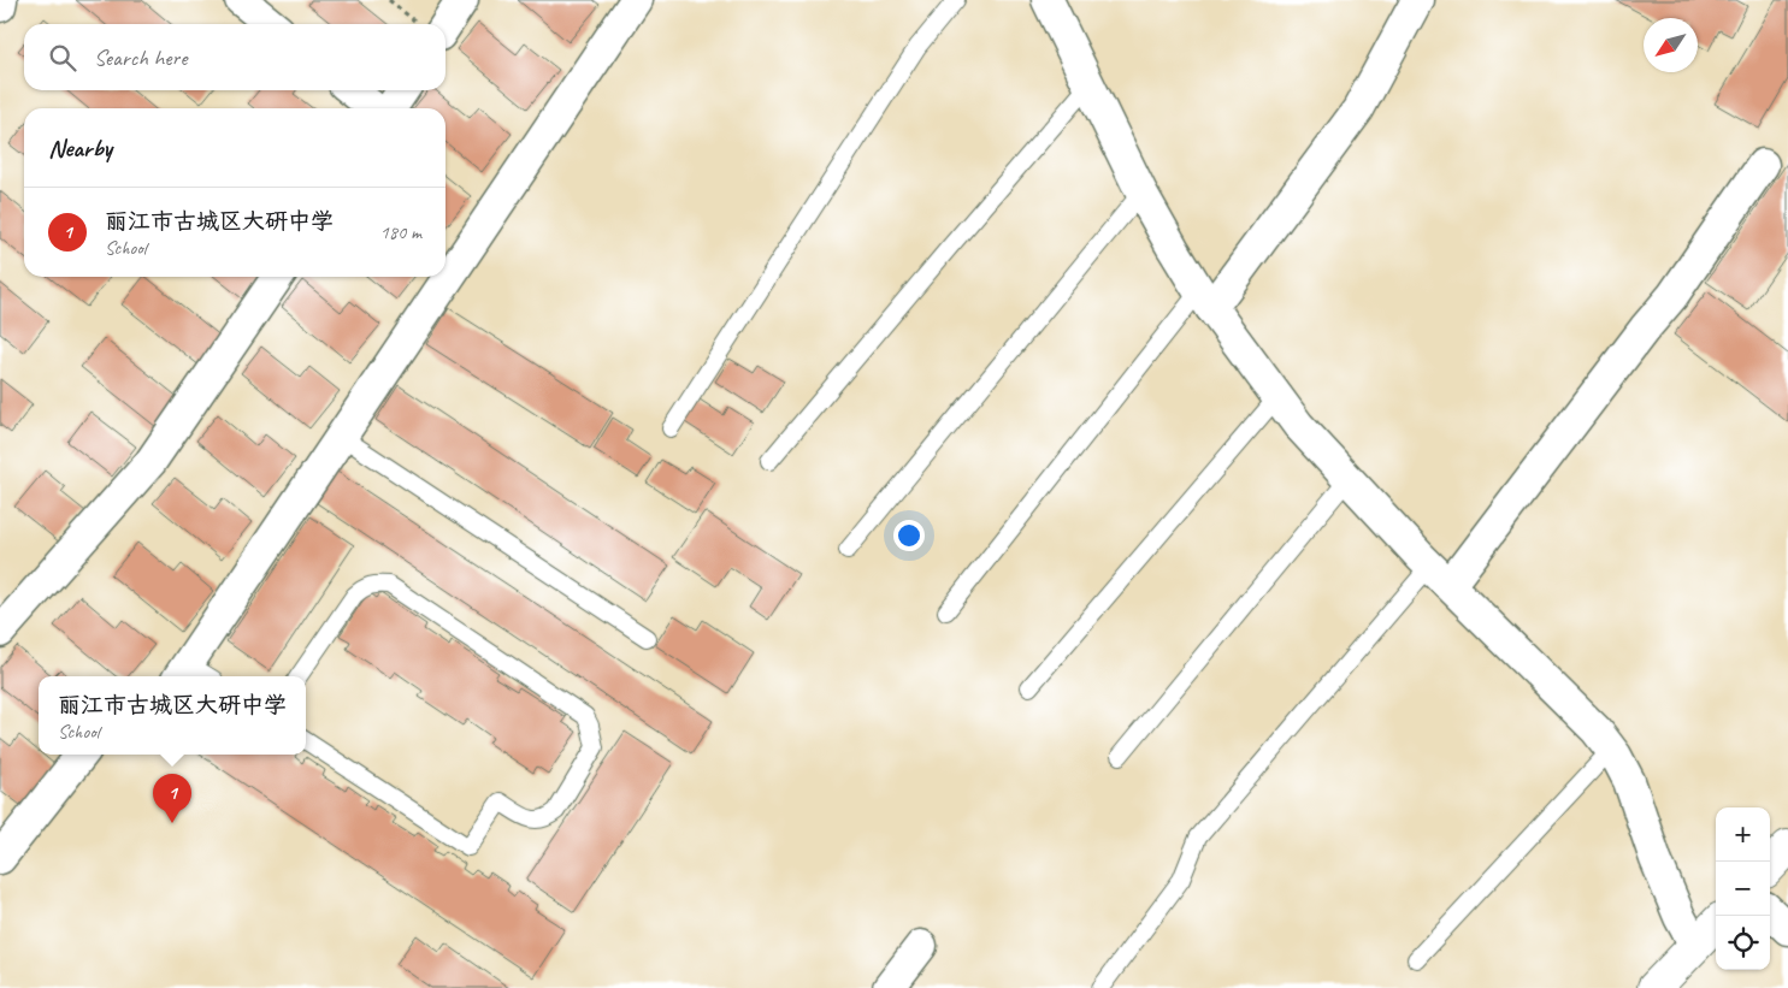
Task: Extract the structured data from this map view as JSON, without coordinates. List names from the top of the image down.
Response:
{
  "north": "bottom left",
  "page": {
    "search": "Search here",
    "heading": "Nearby",
    "list": [
      {
        "mark": "1",
        "name": "丽江市古城区大研中学",
        "note": "School",
        "value": "180 m"
      }
    ],
    "popup": ["丽江市古城区大研中学", "School"],
    "pins": "1",
    "map_buttons": ["+", "−"]
  }
}
